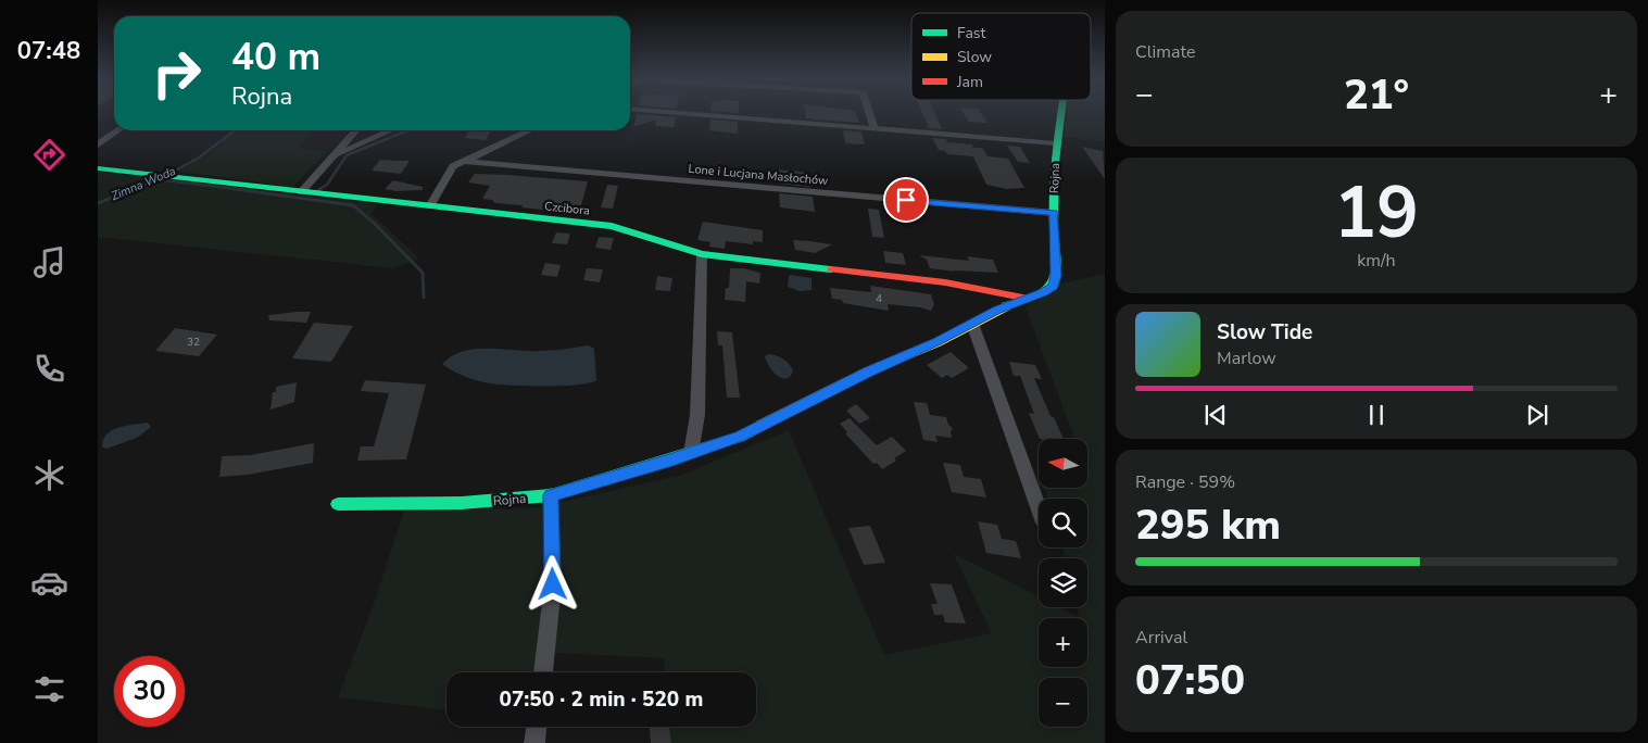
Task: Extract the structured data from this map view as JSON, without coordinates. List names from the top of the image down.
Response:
{
  "streets": {
    "street": ["Lone i Lucjana Masłochów", "Rojna", "Czcibora"]
  },
  "crossings": [
    ["Lone i Lucjana Masłochów", "Rojna"],
    ["Rojna", "Czcibora"]
  ],
  "water": ["Zimna Woda"],
  "house_numbers": ["4", "32"],
  "legend": ["Fast", "Slow", "Jam"],
  "north": "left",
  "page": {
    "tabs": "07:48",
    "tile": [
      "Climate",
      ["19", "km/h"],
      ["Range · 59%", "295 km"],
      ["Arrival", "07:50"]
    ],
    "turn": ["40 m", "Rojna"],
    "heat": ["−", "21°", "+"],
    "song": ["Slow Tide", "Marlow"],
    "map_buttons": ["+", "−"],
    "limit": "30",
    "trip": "07:50 · 2 min · 520 m"
  }
}
